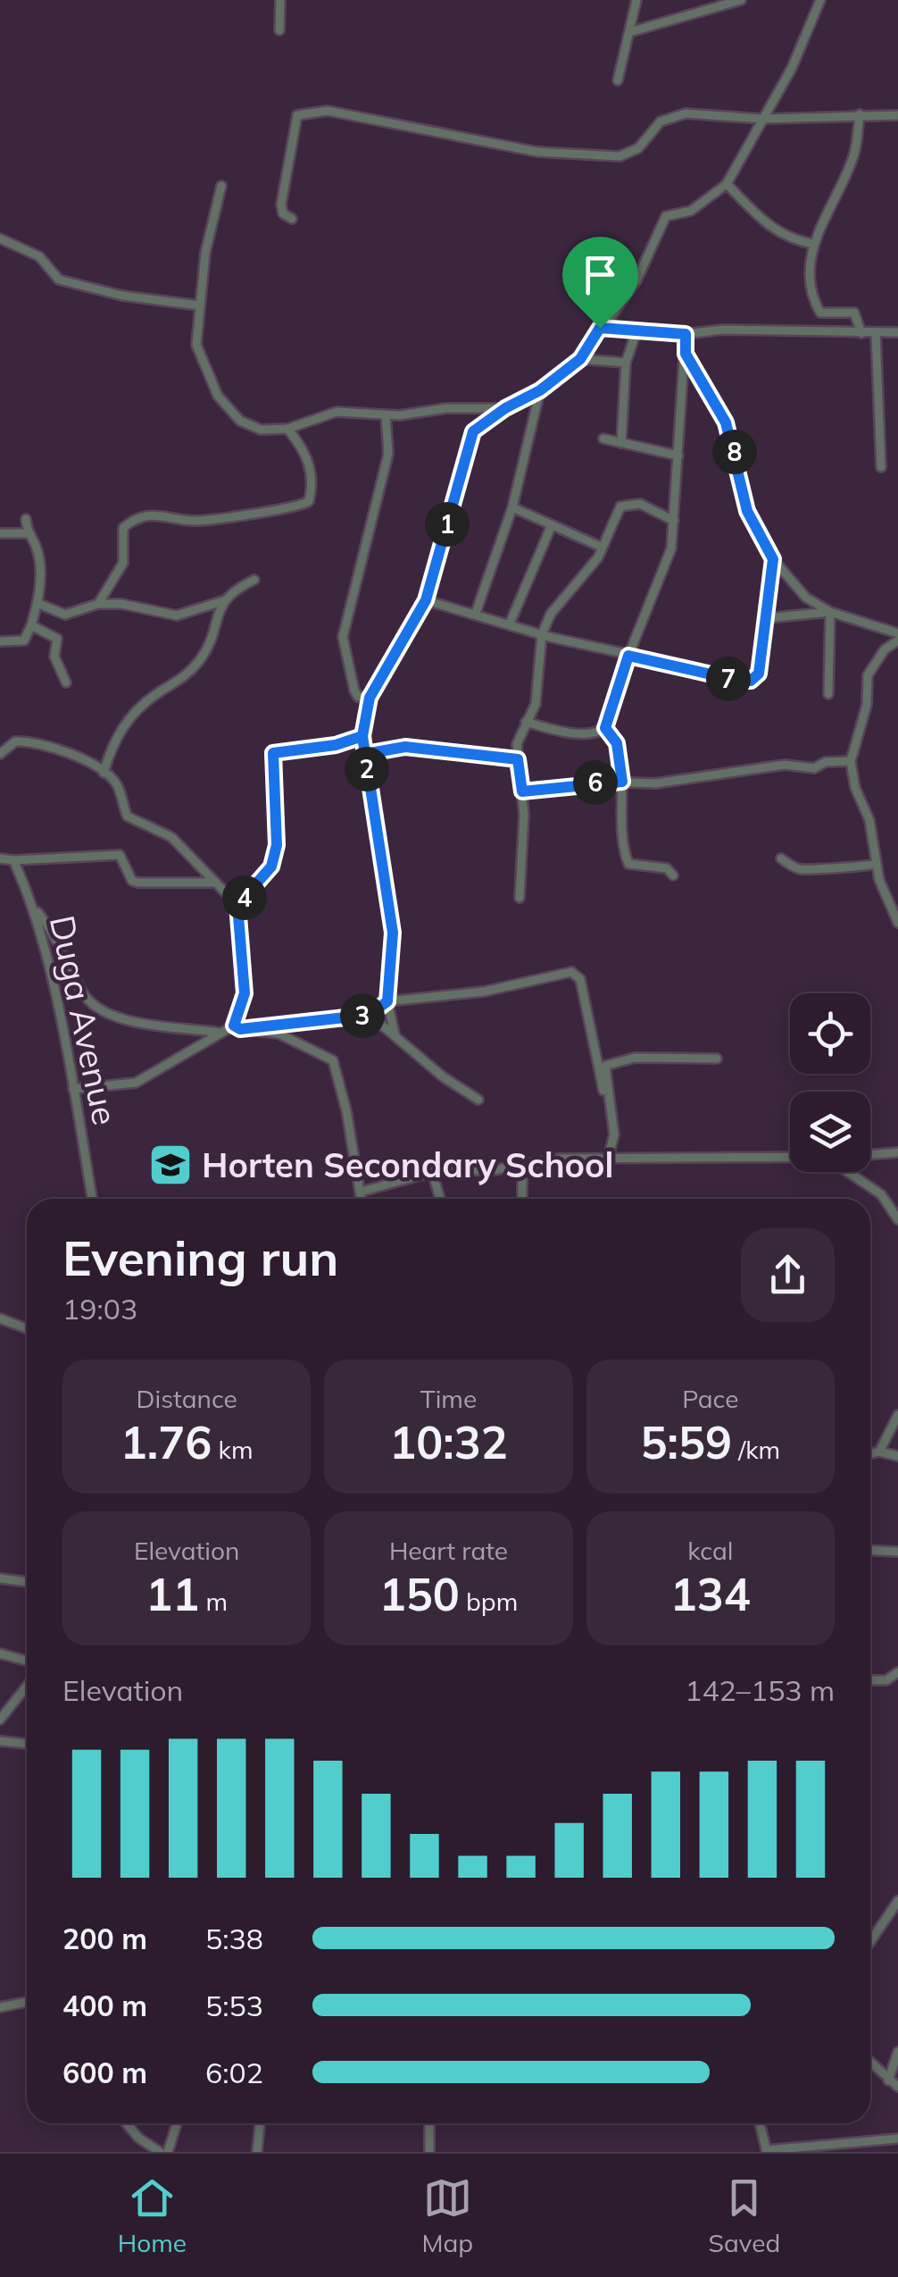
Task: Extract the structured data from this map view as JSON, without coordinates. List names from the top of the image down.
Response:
{
  "streets": {
    "street": ["Duga Avenue"]
  },
  "places": {
    "school or university": ["Horten Secondary School"]
  },
  "page": {
    "pins": [
      "8",
      "1",
      "7",
      "2",
      "6",
      "4",
      "3"
    ],
    "heading": ["Evening run", "19:03"],
    "stats": [
      ["Distance", "1.76 km"],
      ["Time", "10:32"],
      ["Pace", "5:59 /km"],
      ["Elevation", "11 m"],
      ["Heart rate", "150 bpm"],
      ["kcal", "134"]
    ],
    "chart": ["Elevation", "142–153 m"],
    "list": [
      {
        "name": "200 m",
        "note": "5:38"
      },
      {
        "name": "400 m",
        "note": "5:53"
      },
      {
        "name": "600 m",
        "note": "6:02"
      }
    ],
    "tabs": ["Home", "Map", "Saved"]
  }
}
